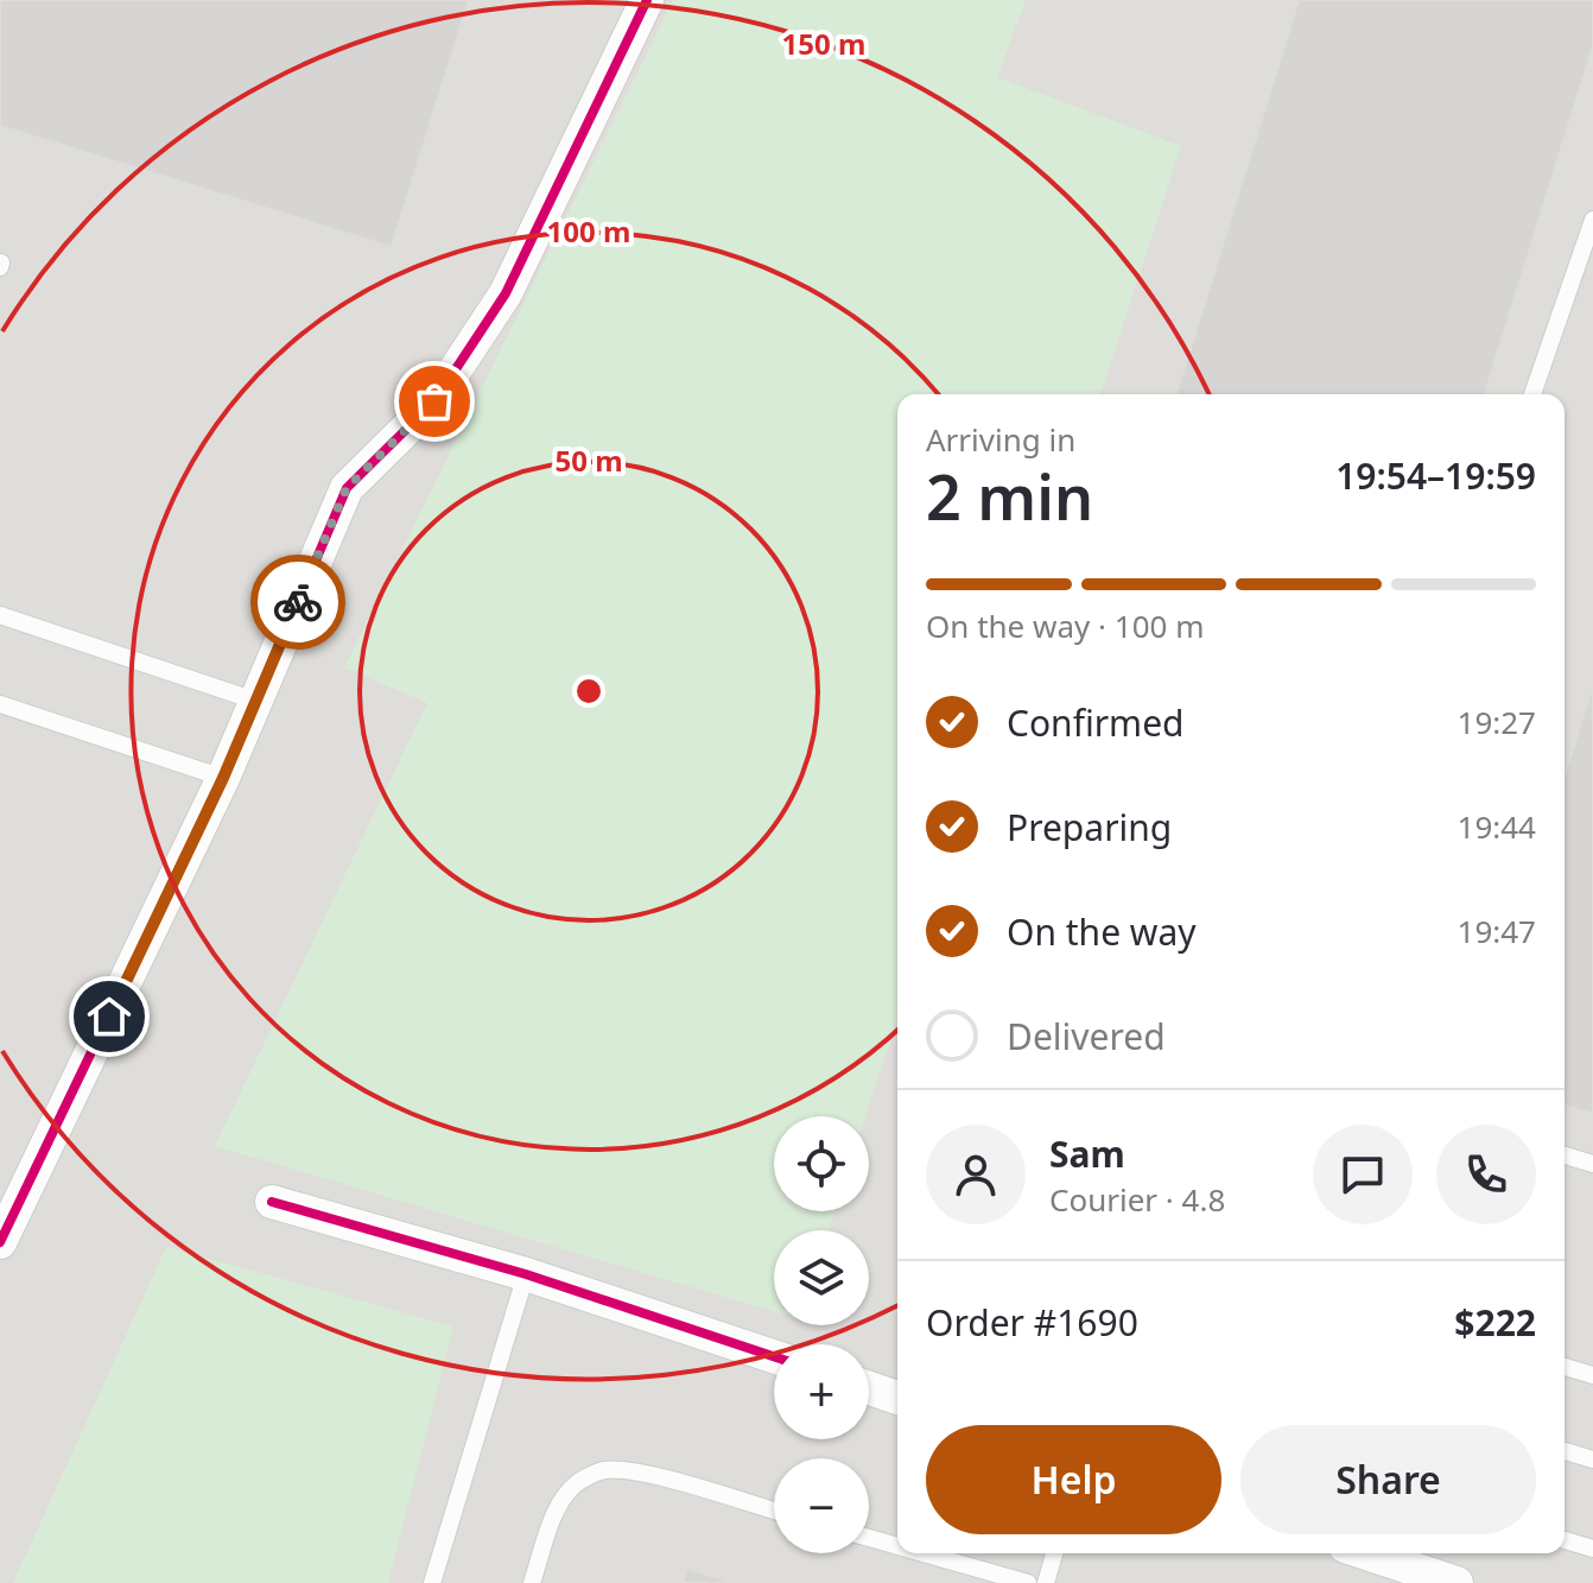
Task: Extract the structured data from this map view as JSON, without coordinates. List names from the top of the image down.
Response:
{
  "page": {
    "heading": ["2 min", "Arriving in", "19:54–19:59"],
    "panel": [
      "Sam",
      "Courier · 4.8",
      "Order #1690",
      "$222"
    ],
    "bar": "On the way · 100 m",
    "list": [
      ["Confirmed", "19:27"],
      ["Preparing", "19:44"],
      ["On the way", "19:47"],
      "Delivered"
    ],
    "map_buttons": ["+", "−"],
    "buttons": ["Help", "Share"]
  },
  "rings": ["150 m", "100 m", "50 m"]
}
